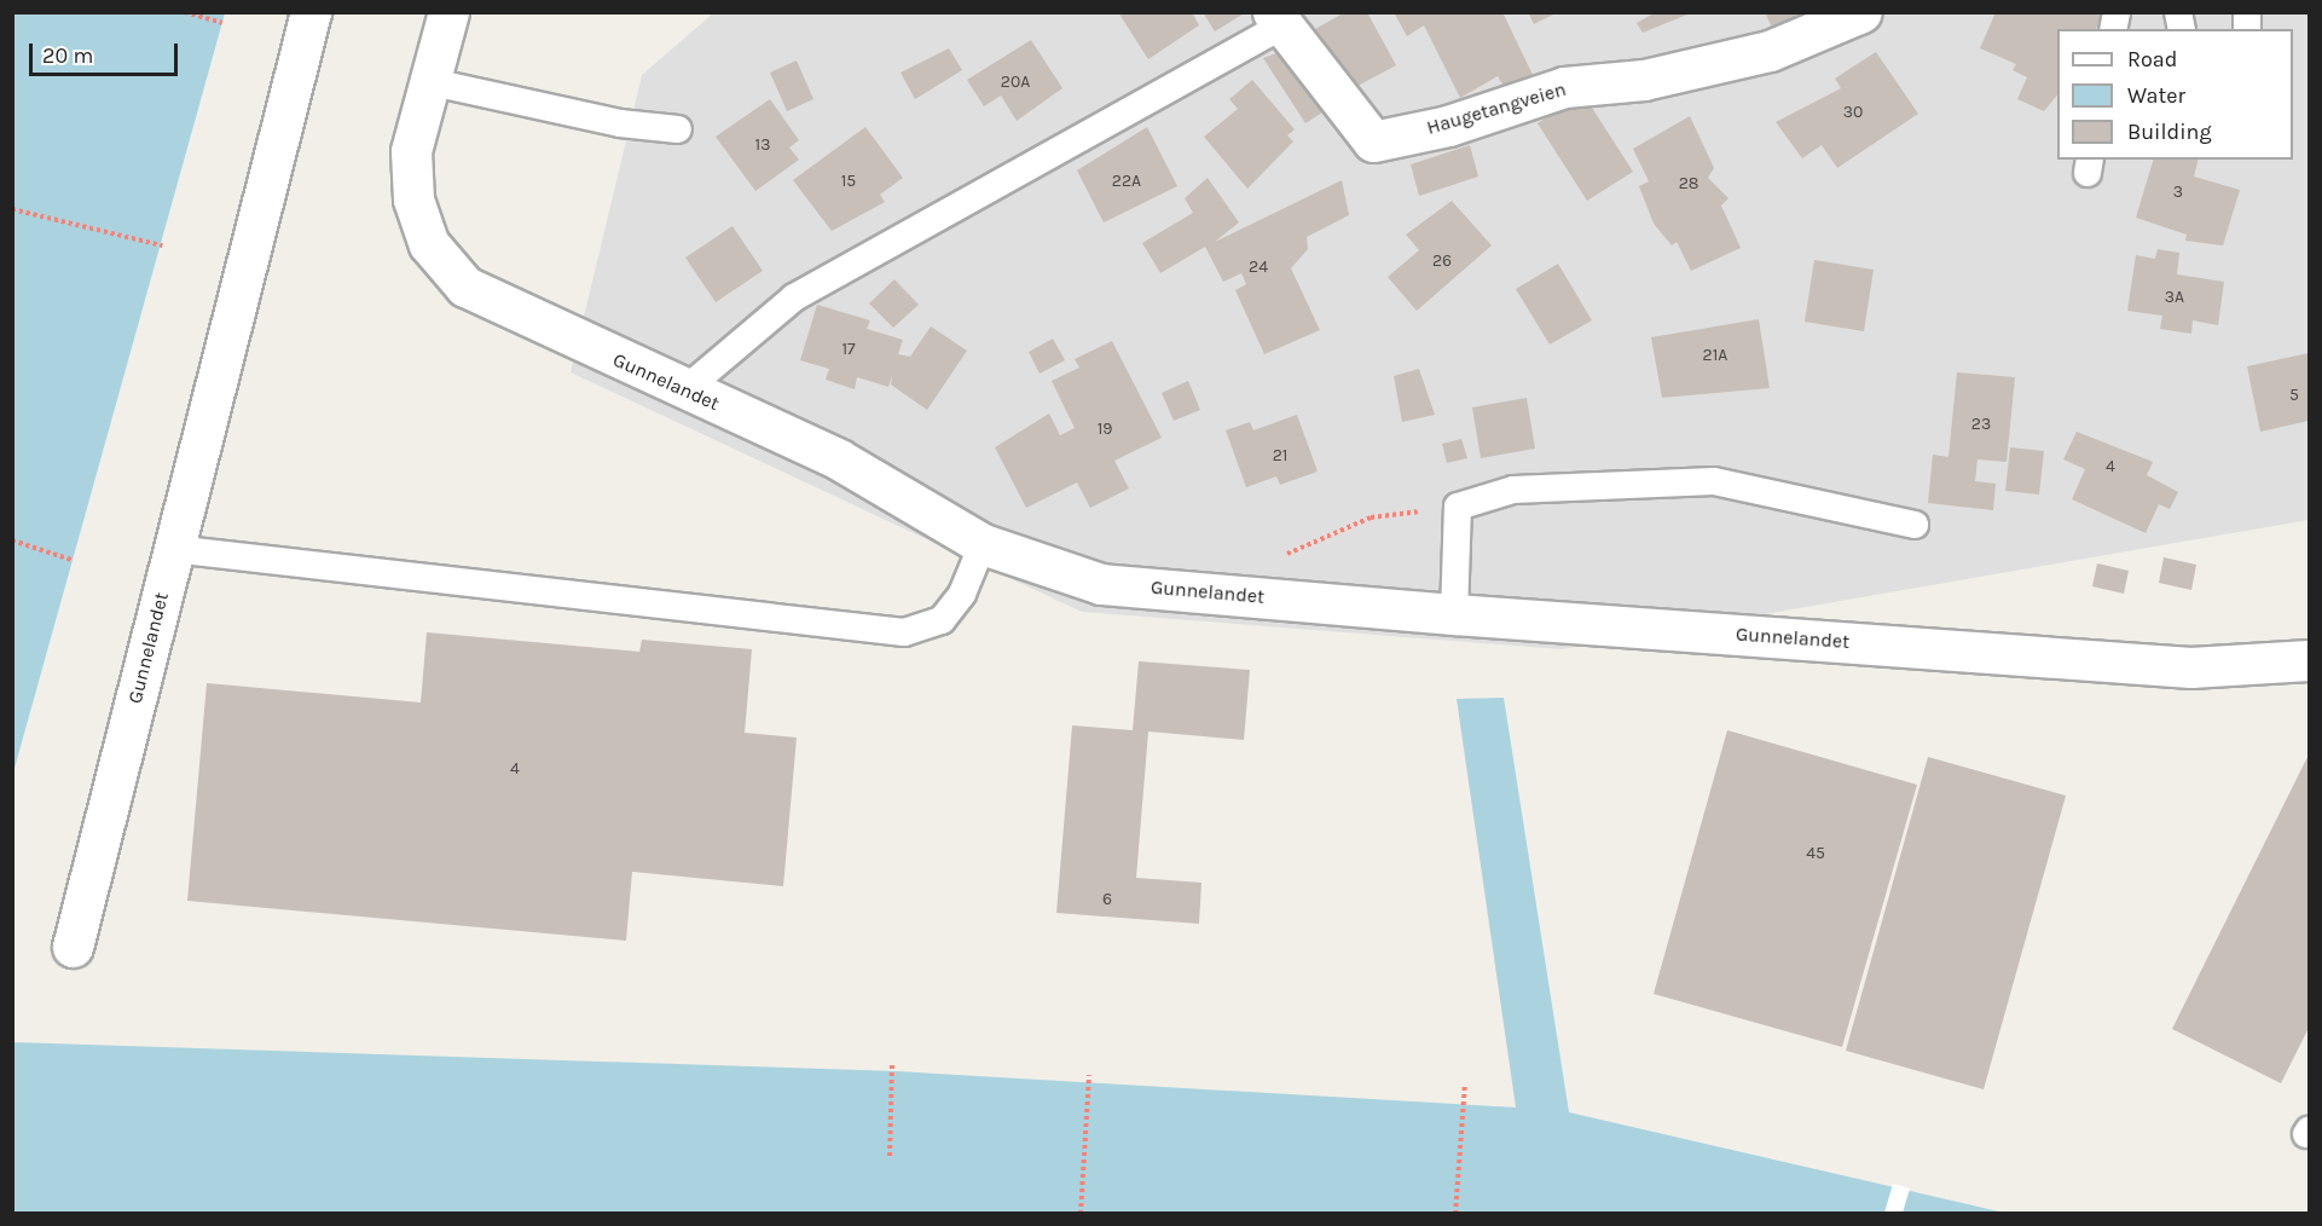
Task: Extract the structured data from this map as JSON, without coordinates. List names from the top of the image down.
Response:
{
  "streets": {
    "street": ["Haugetangveien", "Gunnelandet"]
  },
  "house_numbers": [
    "20A",
    "30",
    "13",
    "15",
    "22A",
    "28",
    "3",
    "26",
    "24",
    "3A",
    "17",
    "21A",
    "5",
    "23",
    "19",
    "21",
    "4",
    "4",
    "45",
    "6"
  ],
  "legend": ["Road", "Water", "Building"],
  "scale_bar": "20 m"
}
